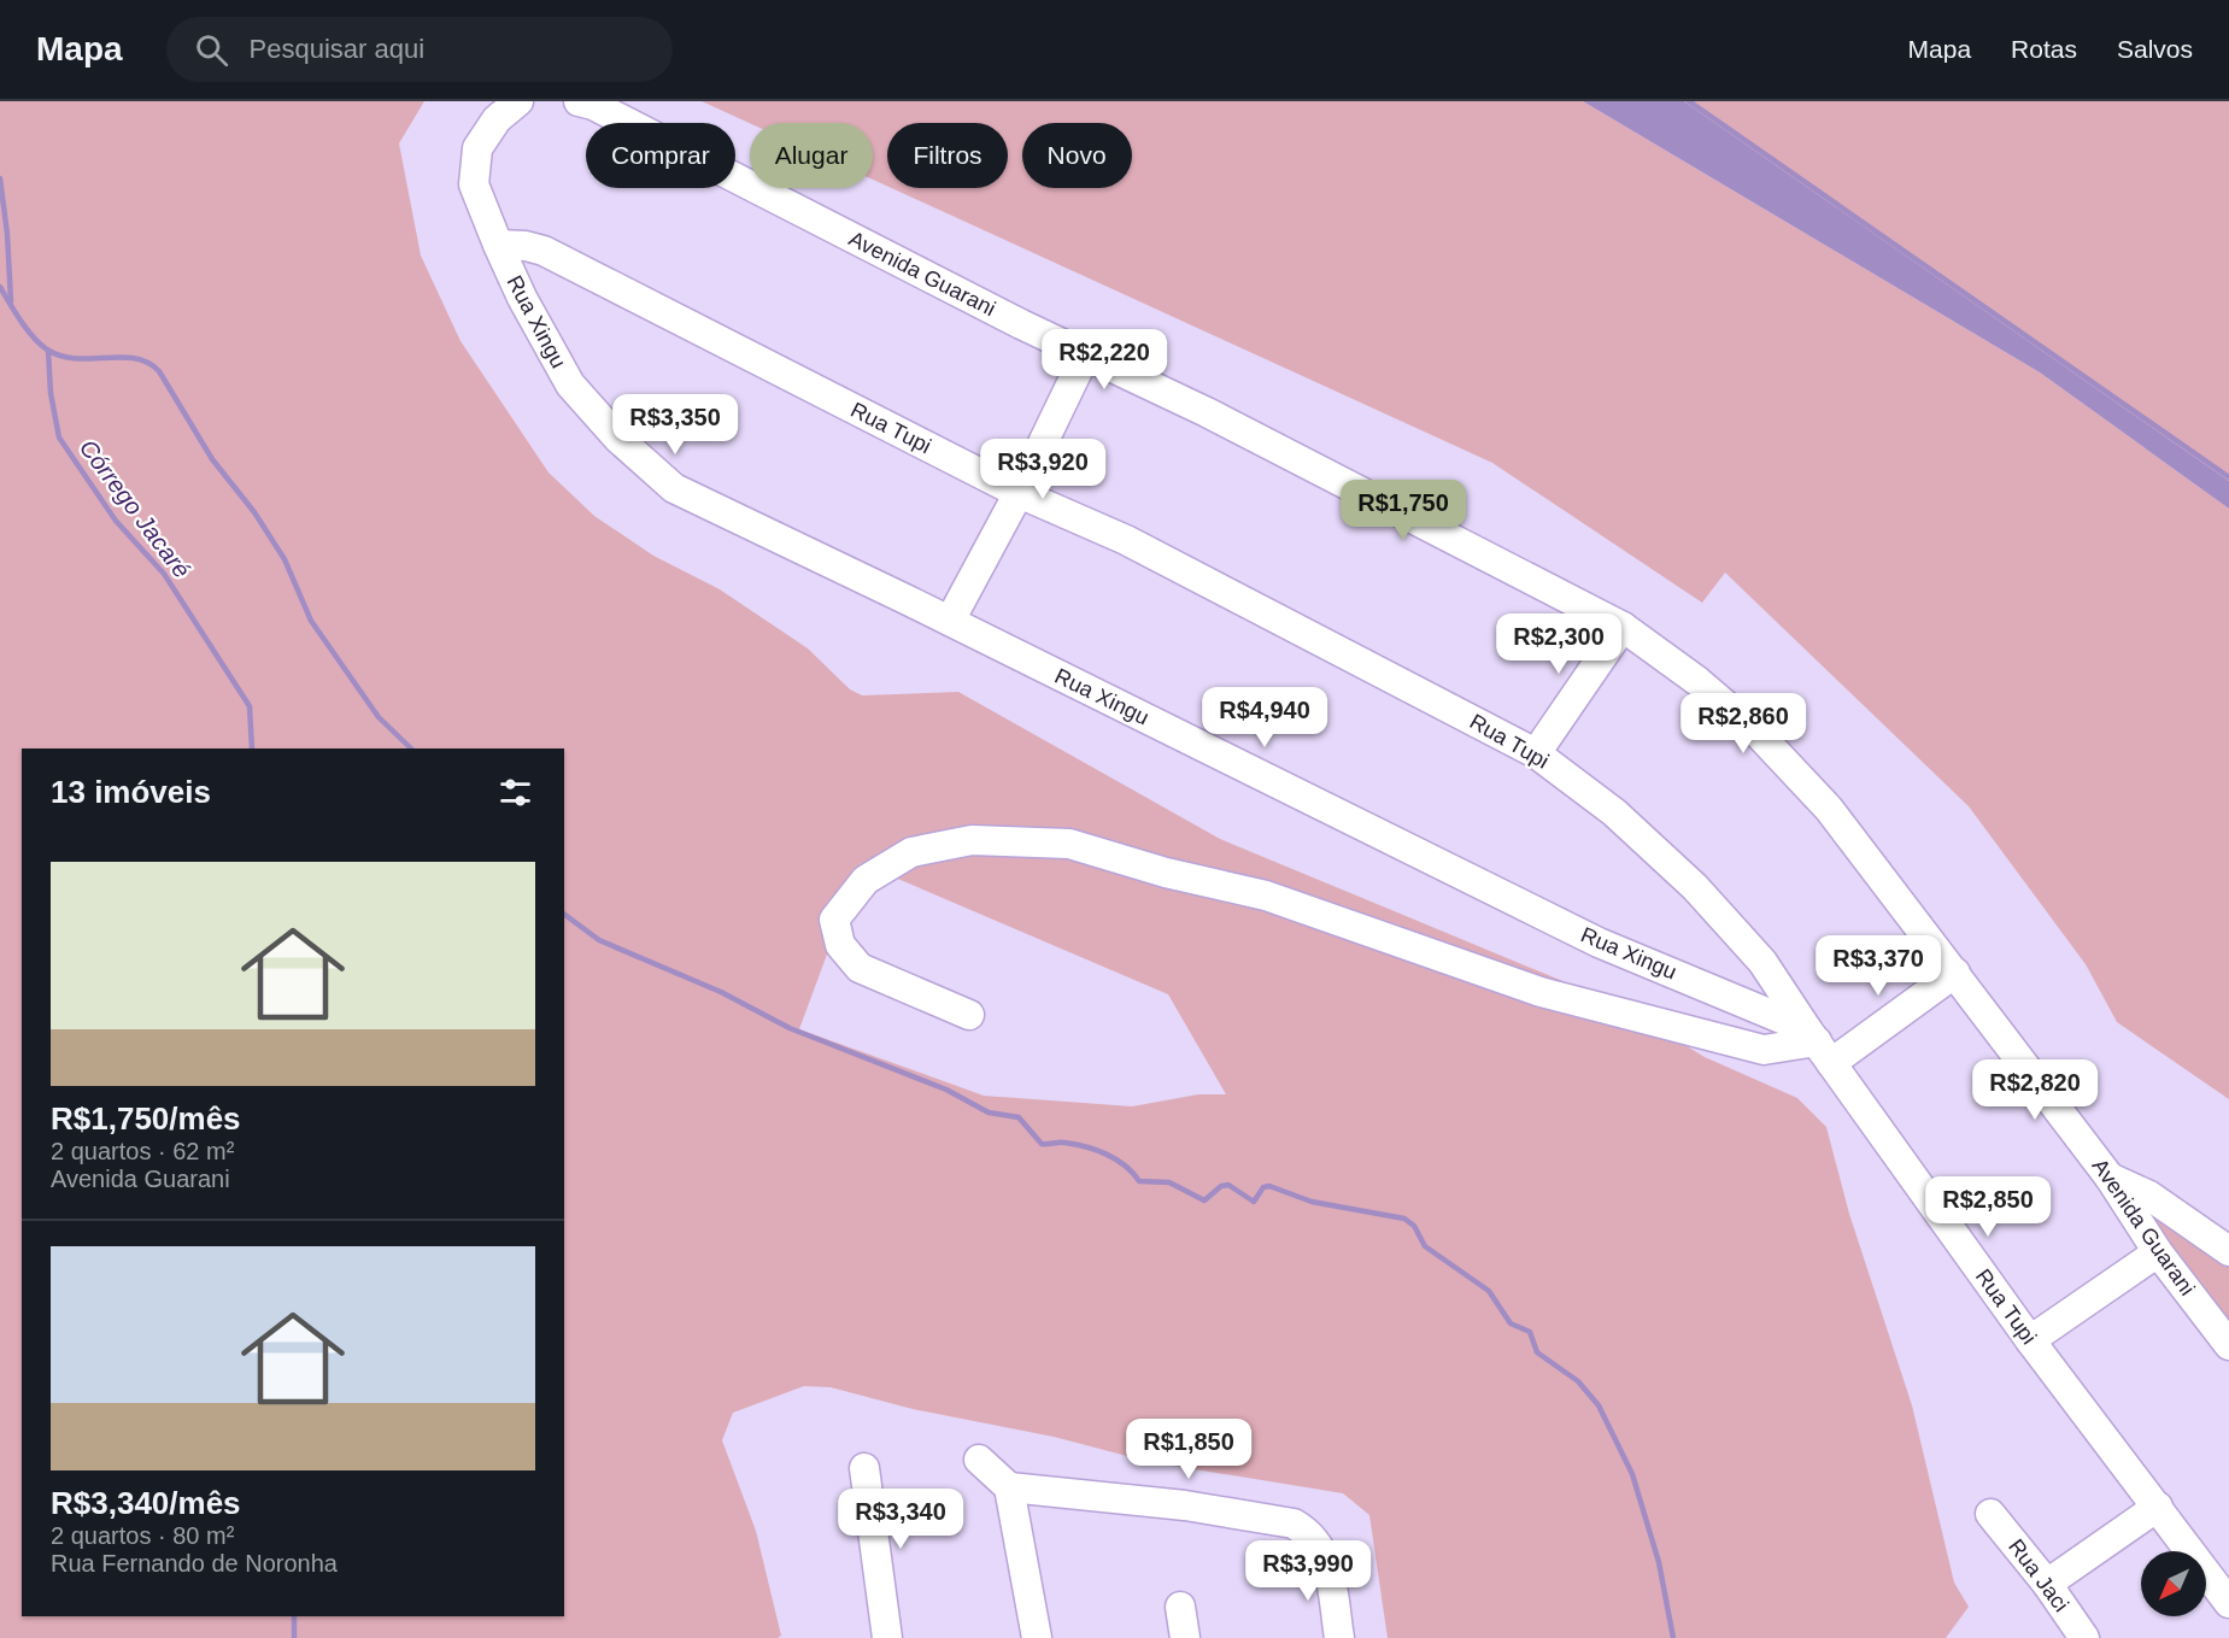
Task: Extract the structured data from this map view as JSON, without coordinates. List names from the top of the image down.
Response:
{
  "streets": {
    "street": [
      "Avenida Guarani",
      "Rua Xingu",
      "Rua Tupi",
      "Rua Jaci"
    ]
  },
  "crossings": [
    ["Rua Xingu", "Rua Tupi"]
  ],
  "water": ["Córrego Jacaré"],
  "north": "bottom left",
  "page": {
    "header": "Mapa",
    "search": "Pesquisar aqui",
    "nav": ["Mapa", "Rotas", "Salvos"],
    "chip": [
      "Comprar",
      "Alugar",
      "Filtros",
      "Novo"
    ],
    "price": [
      "R$2,220",
      "R$3,350",
      "R$3,920",
      "R$1,750",
      "R$2,300",
      "R$4,940",
      "R$2,860",
      "R$3,370",
      "R$2,820",
      "R$2,850",
      "R$1,850",
      "R$3,340",
      "R$3,990"
    ],
    "heading": "13 imóveis",
    "list": [
      {
        "name": "R$1,750/mês",
        "note": "2 quartos · 62 m² · Avenida Guarani"
      },
      {
        "name": "R$3,340/mês",
        "note": "2 quartos · 80 m² · Rua Fernando de Noronha"
      }
    ]
  }
}
